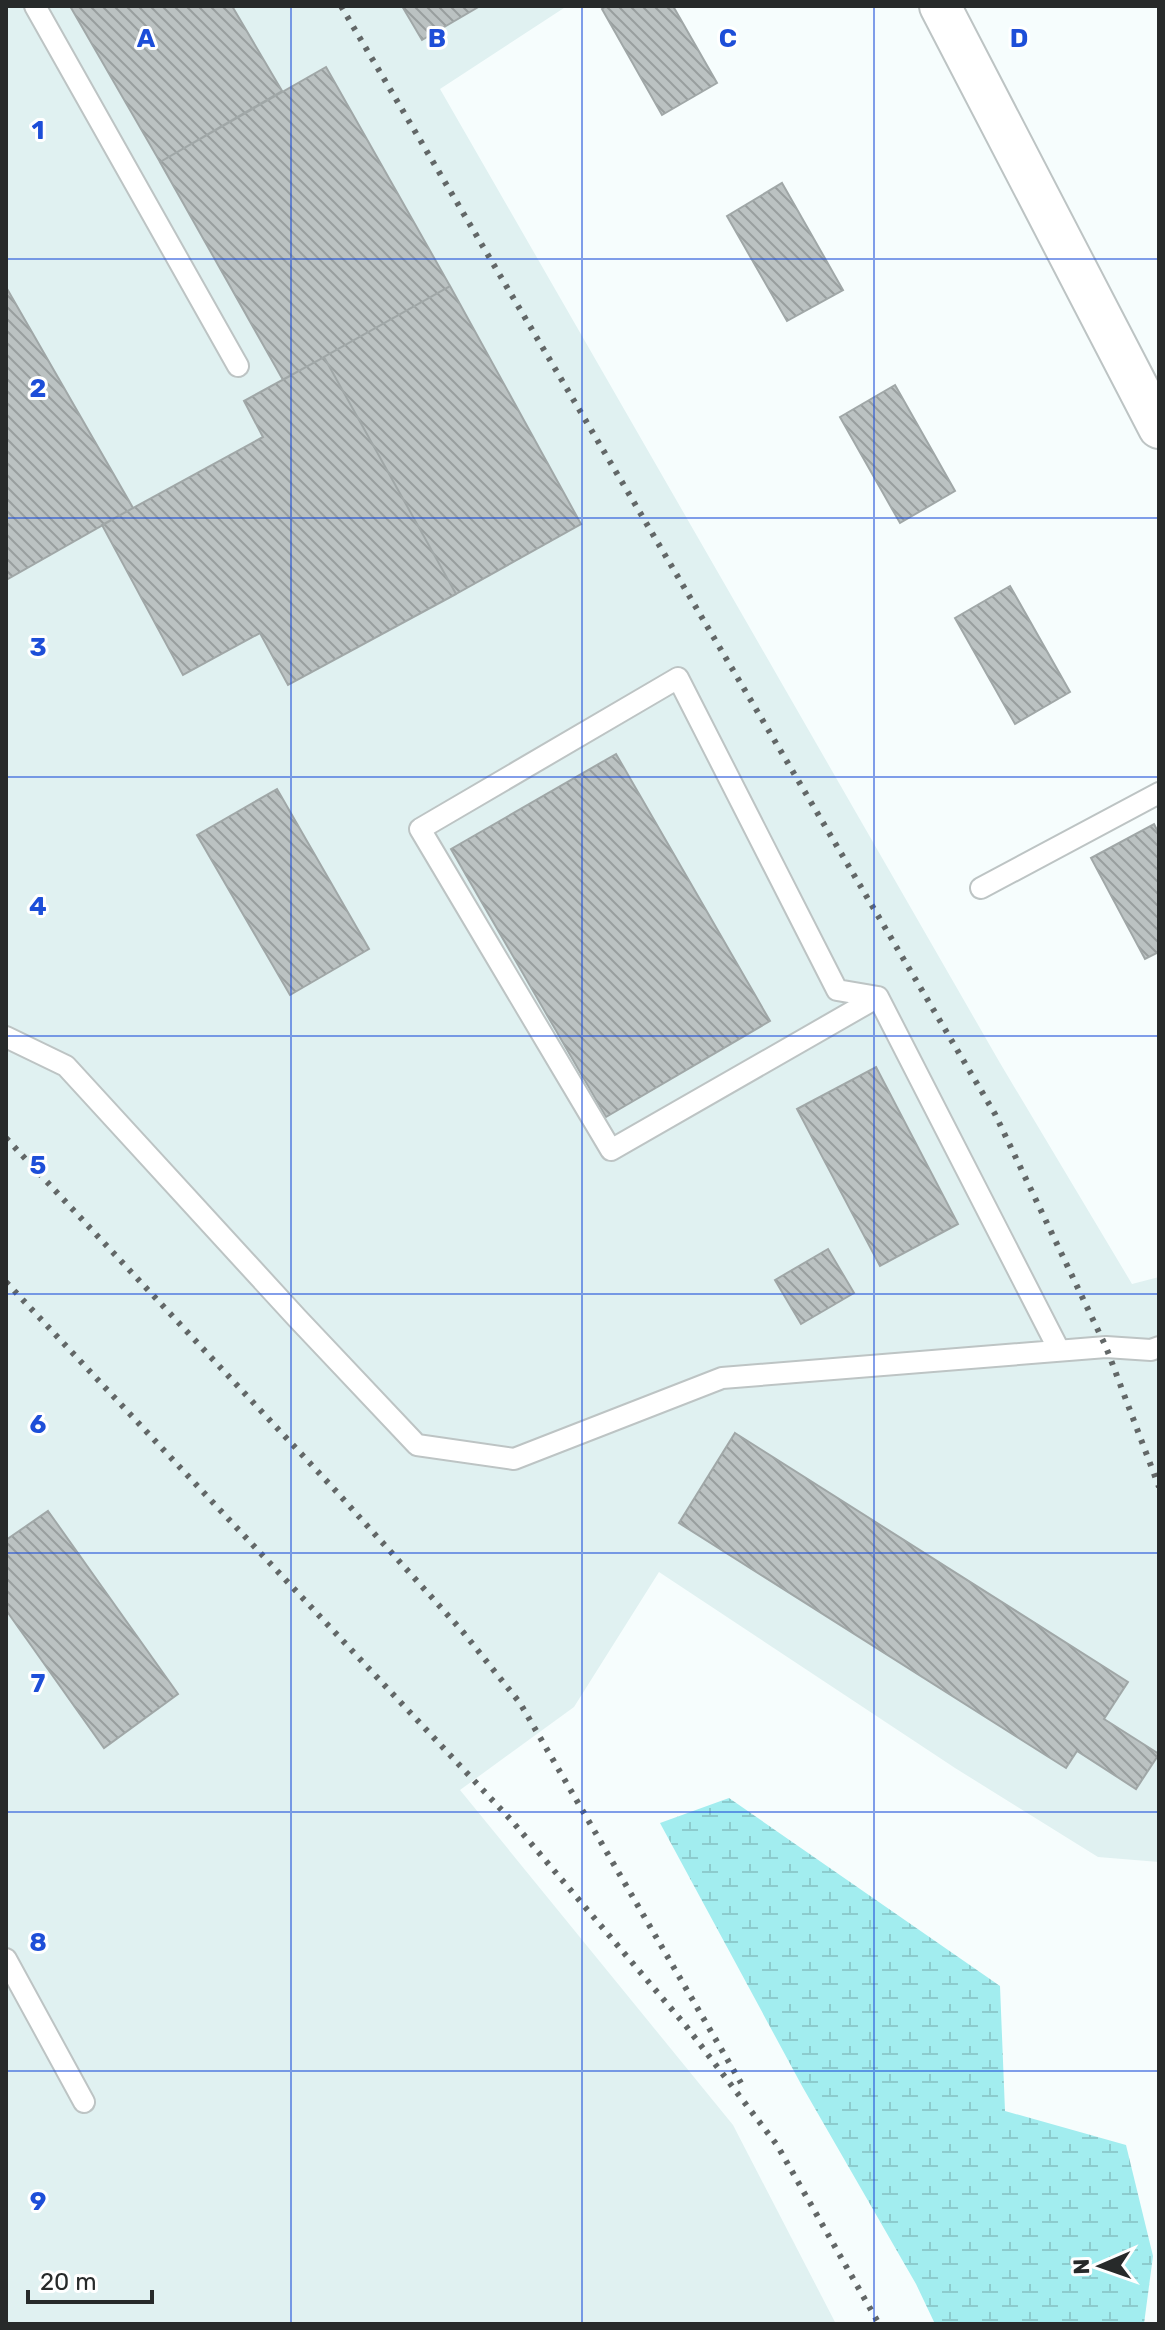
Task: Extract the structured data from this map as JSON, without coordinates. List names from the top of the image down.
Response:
{
  "scale_bar": "20 m",
  "north": "left",
  "grid": {
    "columns": [
      "A",
      "B",
      "C",
      "D"
    ],
    "rows": [
      "1",
      "2",
      "3",
      "4",
      "5",
      "6",
      "7",
      "8",
      "9"
    ]
  }
}
